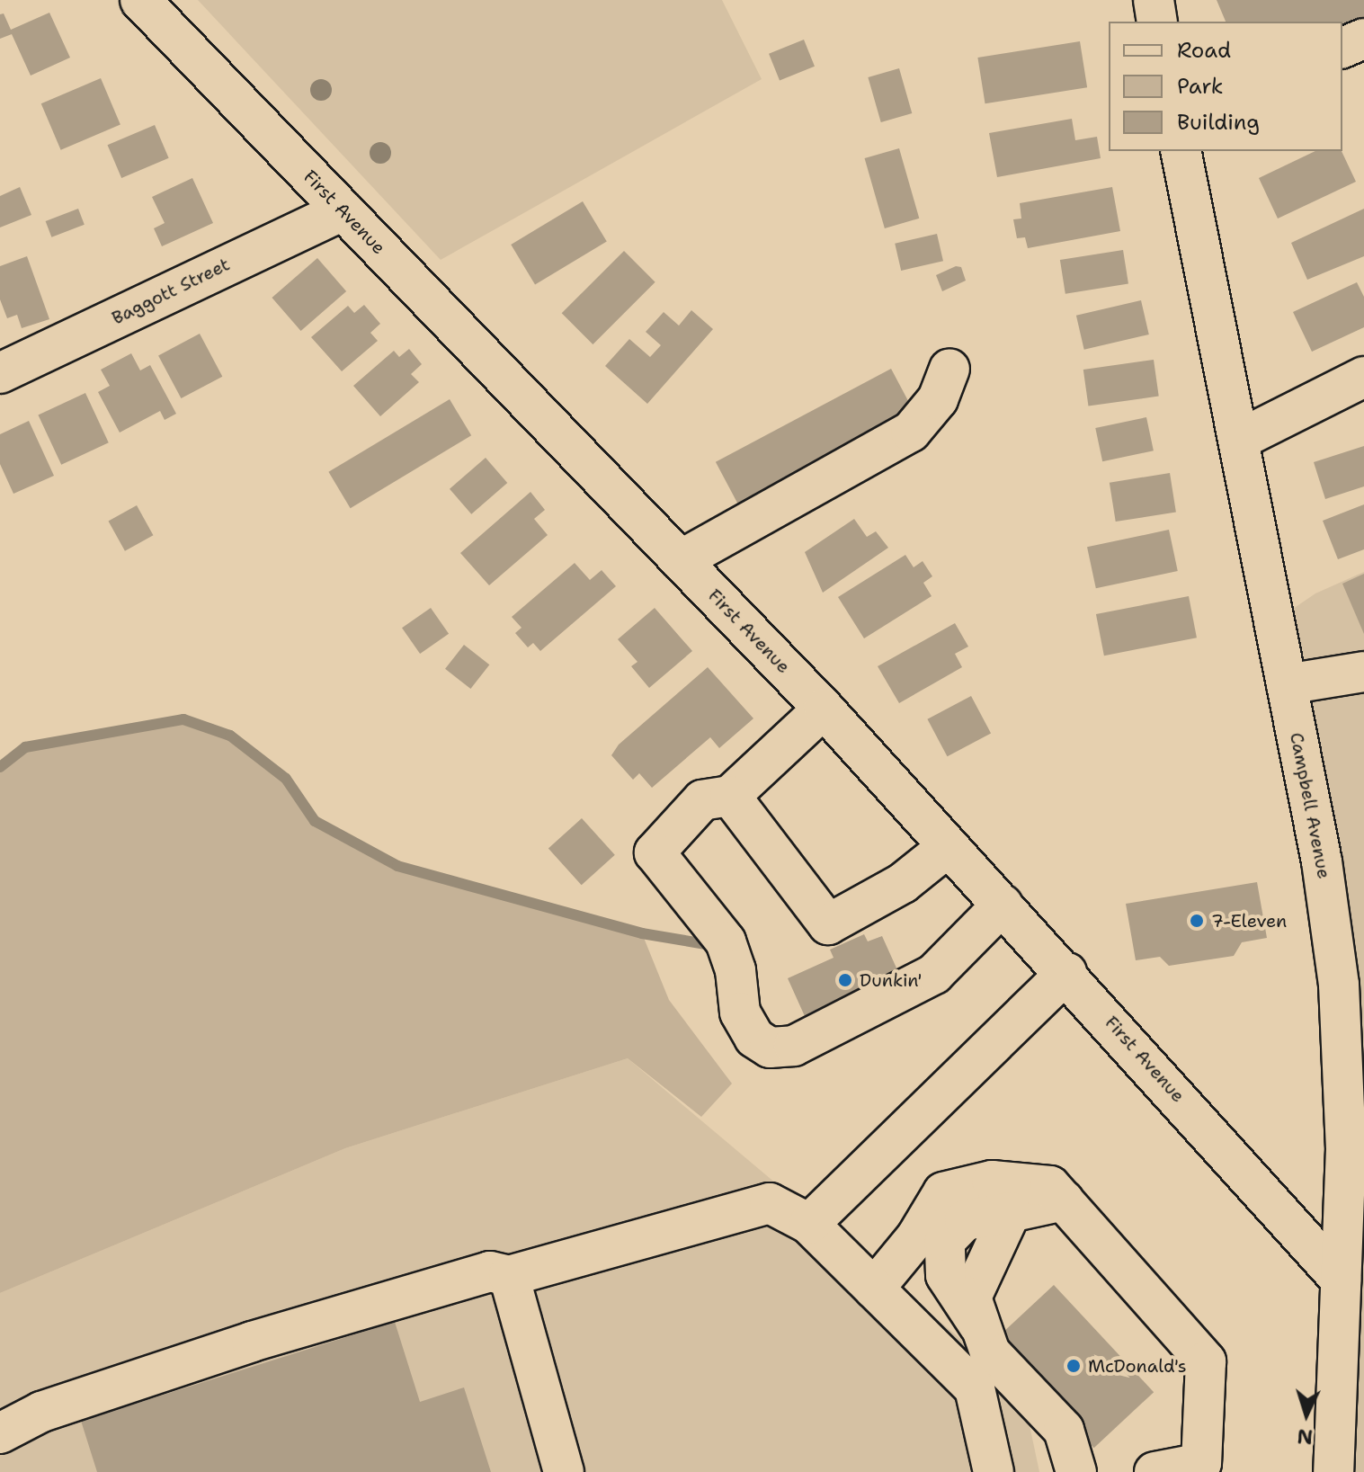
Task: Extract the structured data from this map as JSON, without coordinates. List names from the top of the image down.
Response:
{
  "streets": {
    "main road": ["First Avenue", "Baggott Street", "Campbell Avenue"]
  },
  "crossings": [
    ["First Avenue", "Baggott Street"],
    ["First Avenue", "Campbell Avenue"]
  ],
  "places": ["7-Eleven", "Dunkin'", "McDonald's"],
  "legend": ["Road", "Park", "Building"],
  "north": "bottom"
}
